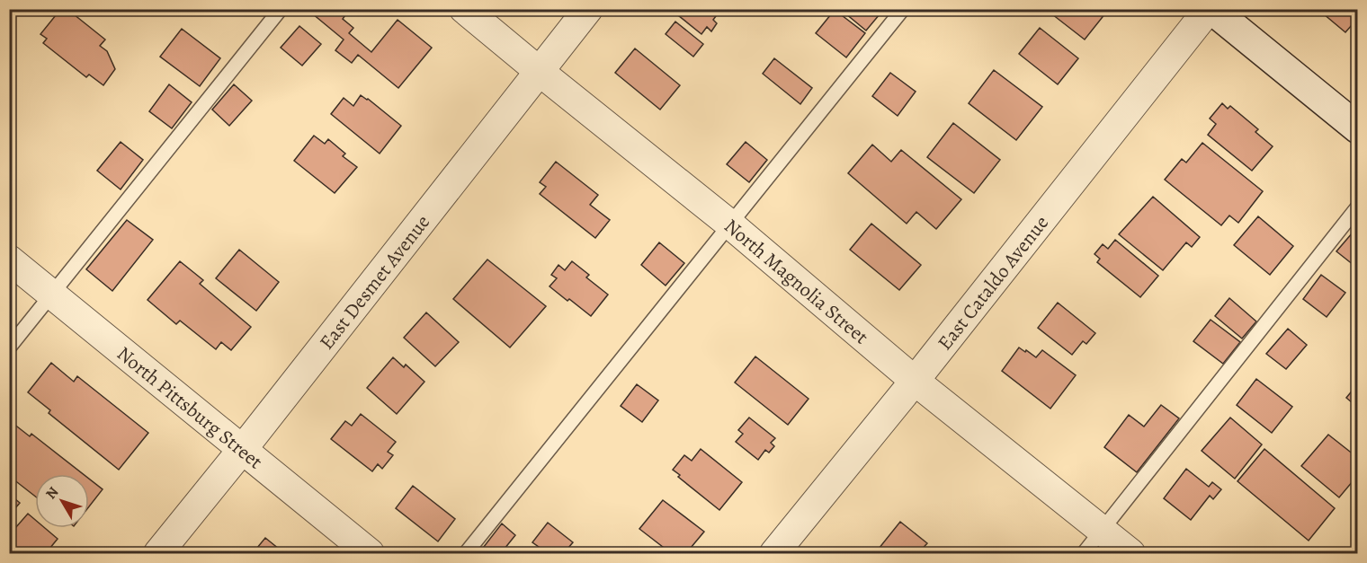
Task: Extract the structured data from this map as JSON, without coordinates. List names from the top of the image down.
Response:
{
  "streets": {
    "street": [
      "North Magnolia Street",
      "East Desmet Avenue",
      "East Cataldo Avenue",
      "North Pittsburg Street"
    ]
  },
  "crossings": [
    ["North Magnolia Street", "East Desmet Avenue"],
    ["North Magnolia Street", "East Cataldo Avenue"],
    ["East Desmet Avenue", "North Pittsburg Street"]
  ],
  "north": "top left"
}
